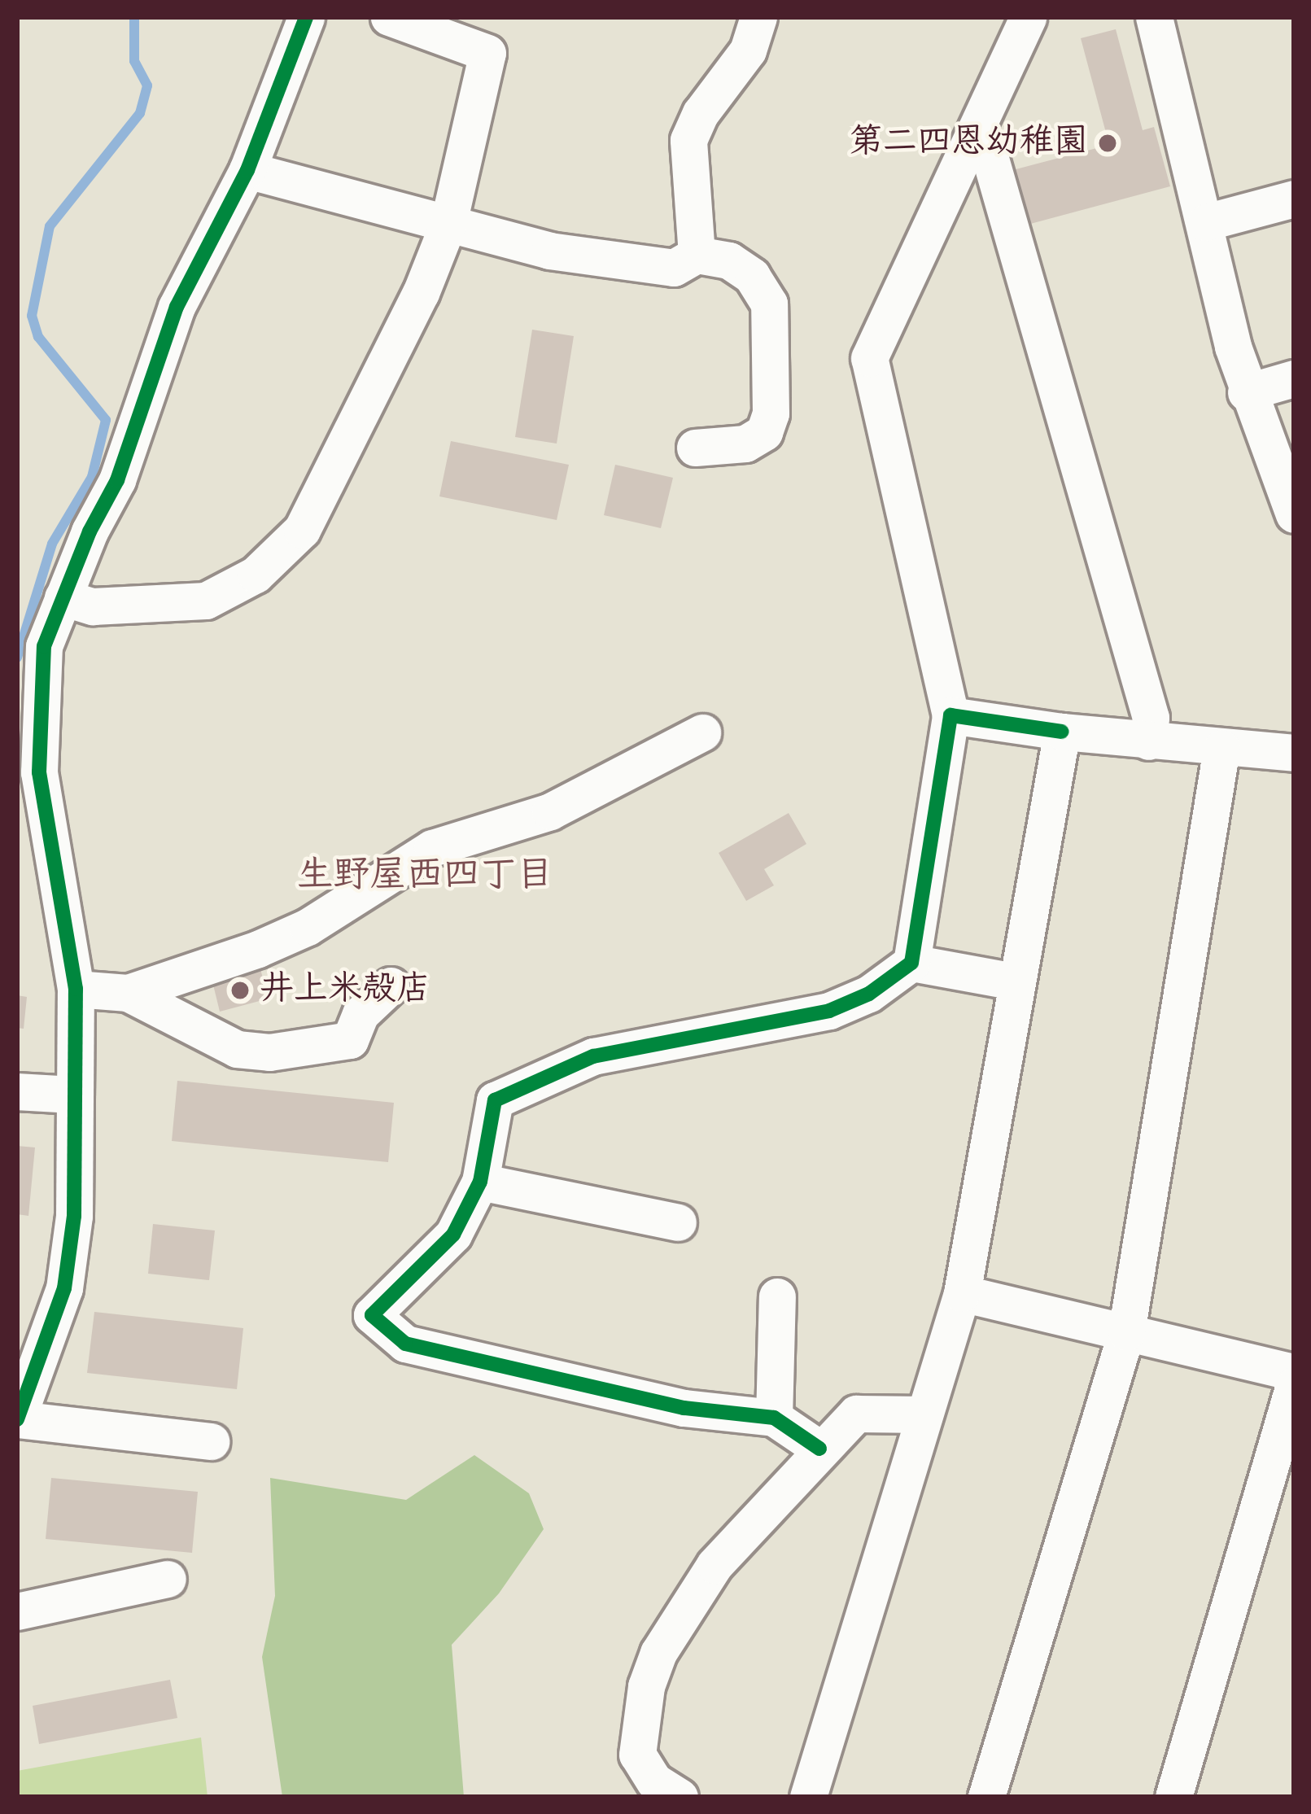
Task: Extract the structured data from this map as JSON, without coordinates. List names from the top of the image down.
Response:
{
  "districts": ["生野屋西四丁目"],
  "places": ["第二四恩幼稚園", "井上米殻店"]
}
